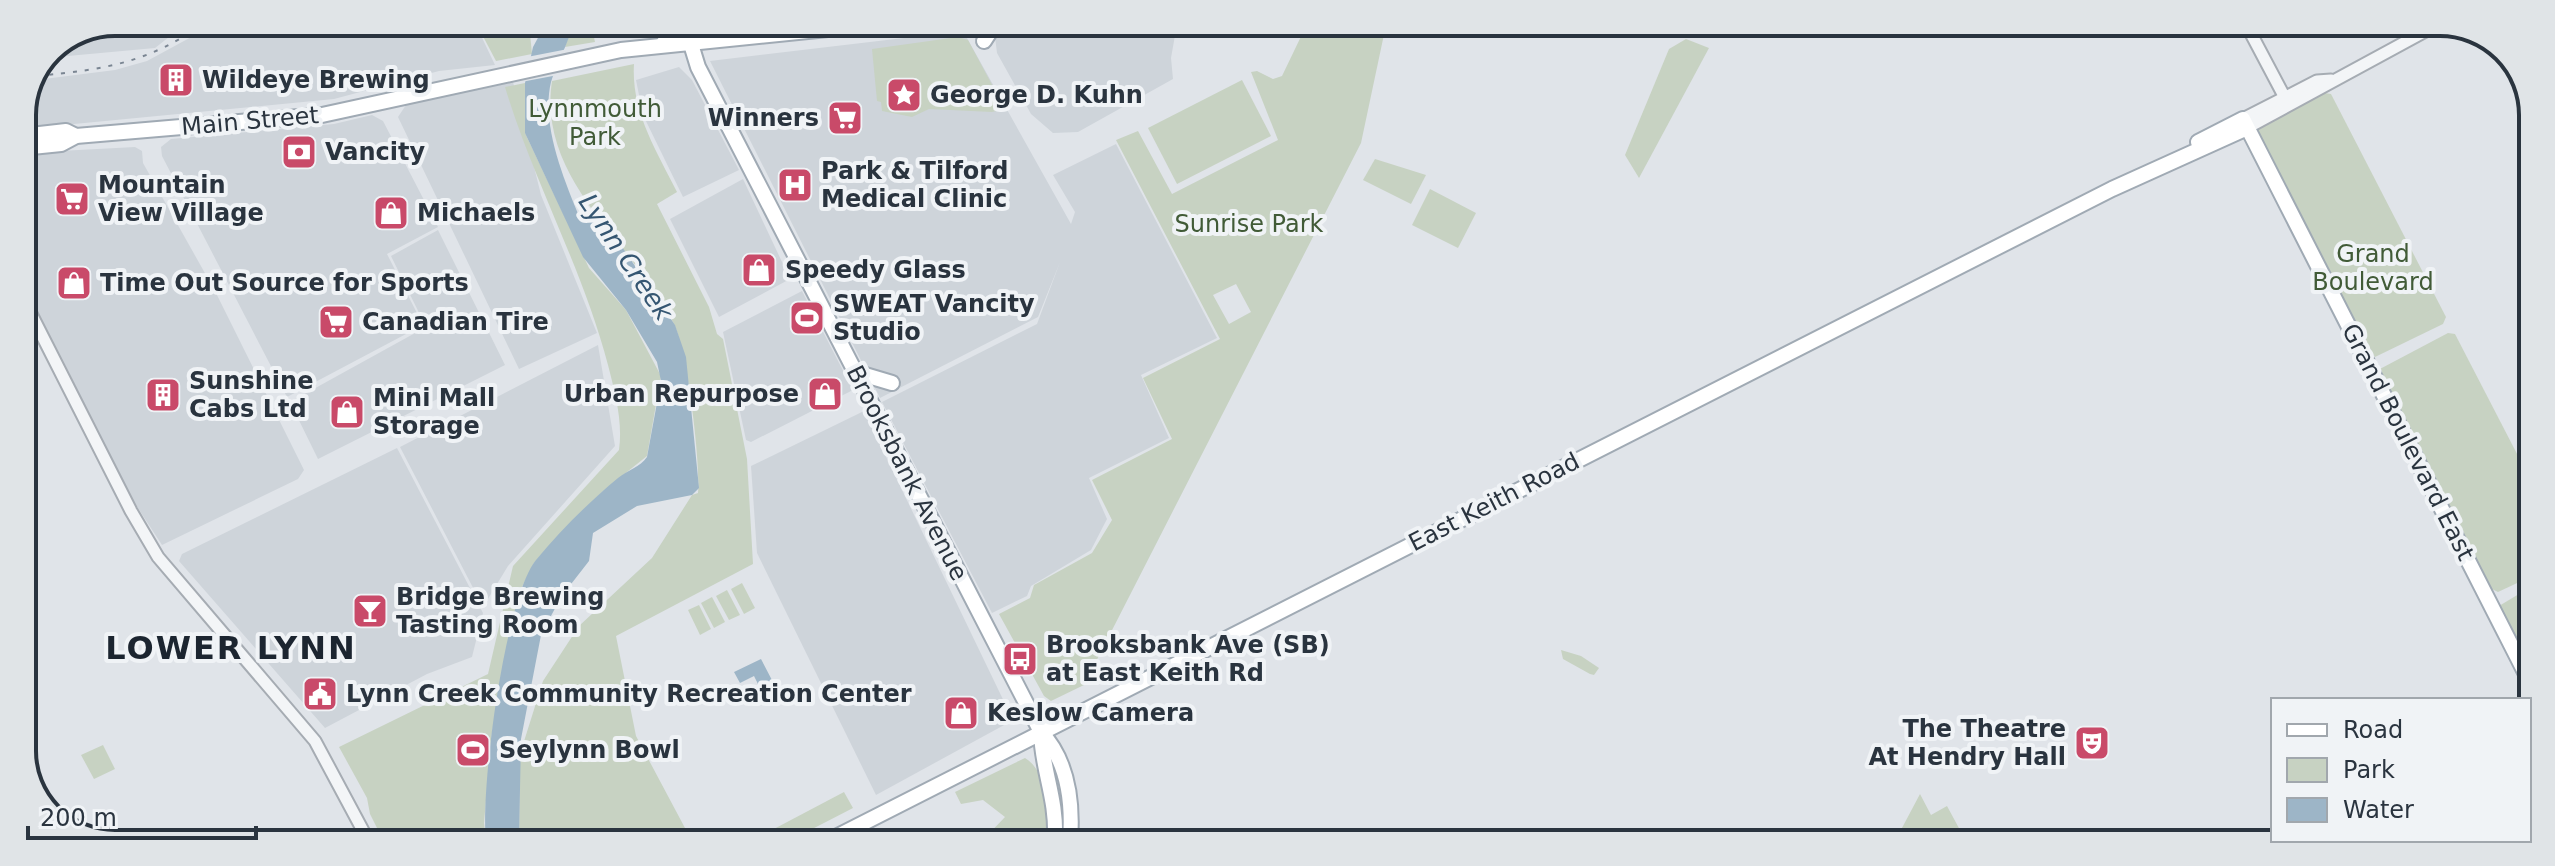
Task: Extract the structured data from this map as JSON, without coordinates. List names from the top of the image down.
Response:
{
  "streets": {
    "main road": [
      "Main Street",
      "Grand Boulevard East",
      "Brooksbank Avenue",
      "East Keith Road"
    ]
  },
  "crossings": [
    ["Main Street", "Brooksbank Avenue"],
    ["Grand Boulevard East", "East Keith Road"],
    ["Brooksbank Avenue", "East Keith Road"]
  ],
  "districts": ["LOWER LYNN"],
  "water": ["Lynn Creek"],
  "parks": ["Lynnmouth Park", "Sunrise Park", "Grand Boulevard"],
  "places": {
    "building": ["Wildeye Brewing", "Sunshine Cabs Ltd"],
    "place": ["George D. Kuhn"],
    "supermarket": ["Winners", "Mountain View Village", "Canadian Tire"],
    "bank": ["Vancity"],
    "hospital": ["Park & Tilford Medical Clinic"],
    "shop": [
      "Michaels",
      "Speedy Glass",
      "Time Out Source for Sports",
      "Urban Repurpose",
      "Mini Mall Storage",
      "Keslow Camera"
    ],
    "sports": ["SWEAT Vancity Studio", "Seylynn Bowl"],
    "bar": ["Bridge Brewing Tasting Room"],
    "bus stop": ["Brooksbank Ave (SB) at East Keith Rd"],
    "public building": ["Lynn Creek Community Recreation Center"],
    "theatre": ["The Theatre At Hendry Hall"]
  },
  "legend": ["Road", "Park", "Water"],
  "scale_bar": "200 m"
}
